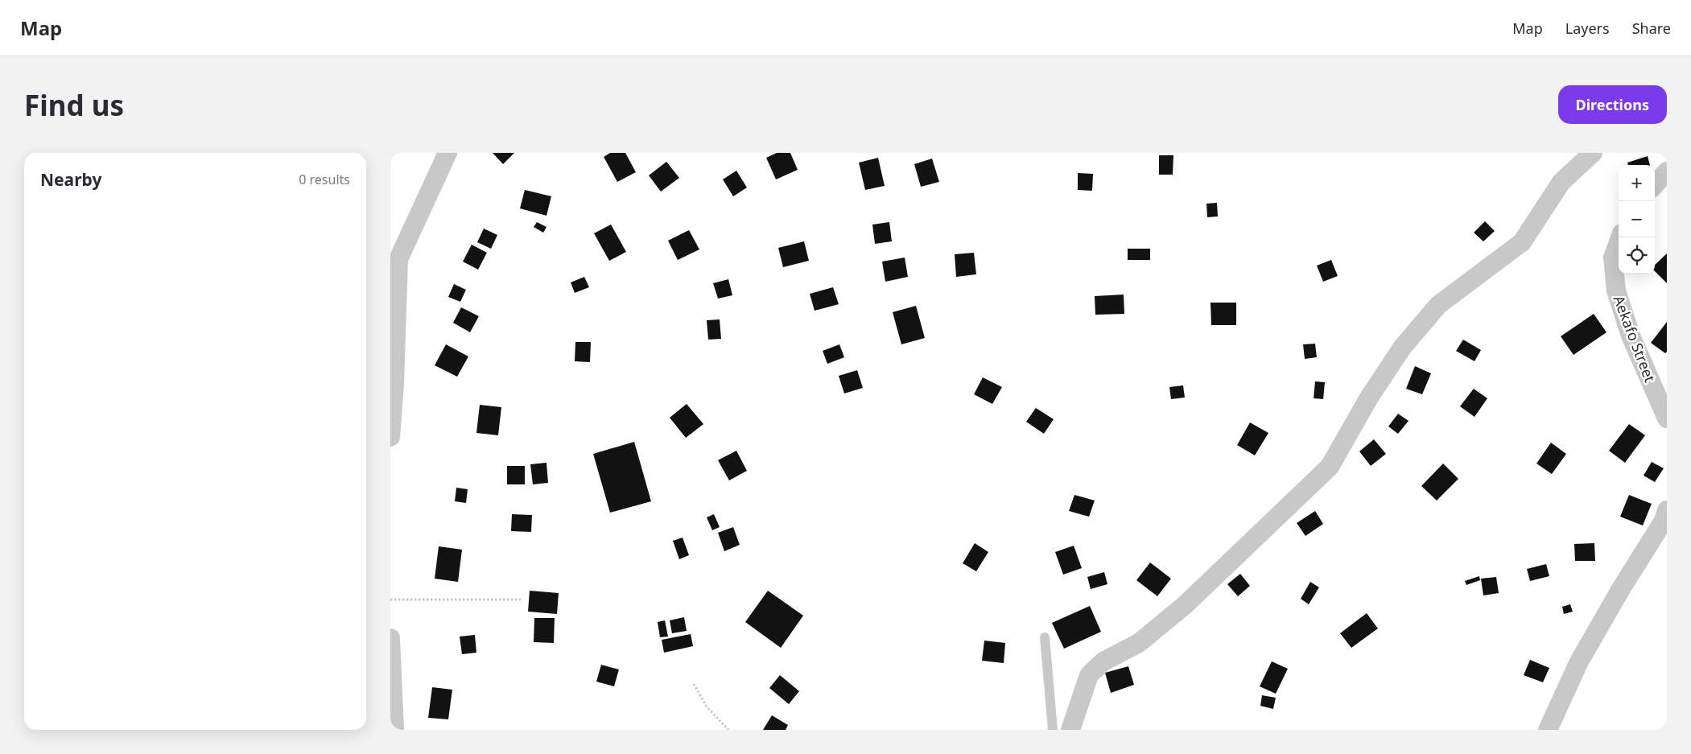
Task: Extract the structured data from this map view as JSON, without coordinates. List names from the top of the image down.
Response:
{
  "streets": {
    "street": ["Aekafo Street"]
  },
  "page": {
    "header": "Map",
    "nav": ["Map", "Layers", "Share"],
    "buttons": "Directions",
    "title": "Find us",
    "heading": ["Nearby", "0 results"],
    "map_buttons": ["+", "−"]
  }
}
